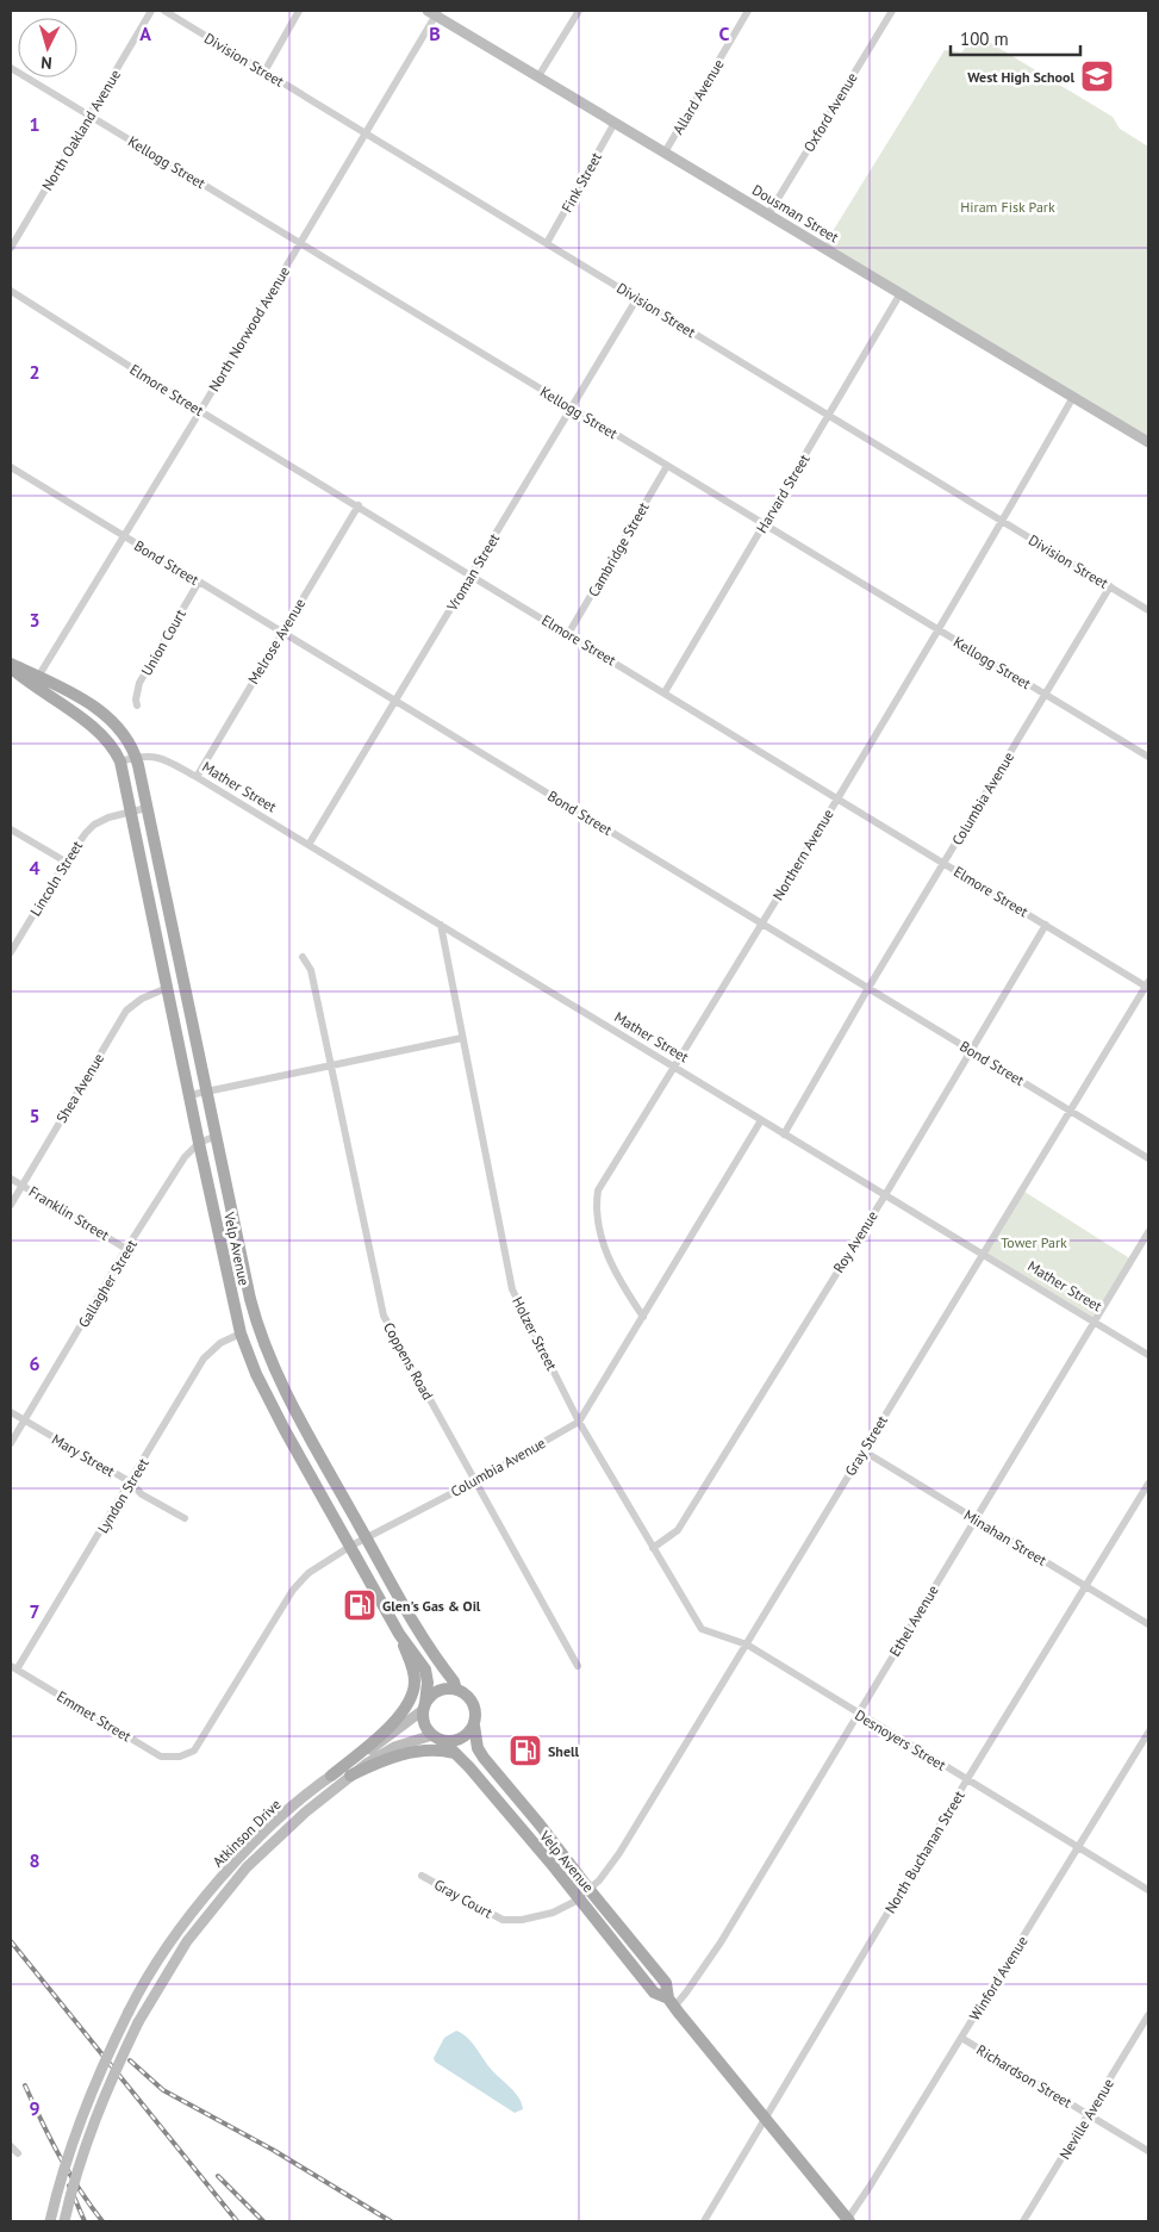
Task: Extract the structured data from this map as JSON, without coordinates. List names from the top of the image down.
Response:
{
  "streets": {
    "main road": ["Velp Avenue"],
    "street": [
      "Division Street",
      "Allard Avenue",
      "Oxford Avenue",
      "North Oakland Avenue",
      "Kellogg Street",
      "Fink Street",
      "Dousman Street",
      "North Norwood Avenue",
      "Elmore Street",
      "Harvard Street",
      "Cambridge Street",
      "Bond Street",
      "Vroman Street",
      "Melrose Avenue",
      "Union Court",
      "Mather Street",
      "Columbia Avenue",
      "Northern Avenue",
      "Lincoln Street",
      "Shea Avenue",
      "Franklin Street",
      "Roy Avenue",
      "Gallagher Street",
      "Holzer Street",
      "Coppens Road",
      "Gray Street",
      "Mary Street",
      "Lyndon Street",
      "Minahan Street",
      "Ethel Avenue",
      "Emmet Street",
      "Desnoyers Street",
      "Atkinson Drive",
      "North Buchanan Street",
      "Gray Court",
      "Winford Avenue",
      "Richardson Street",
      "Neville Avenue"
    ]
  },
  "crossings": [
    ["Division Street", "Fink Street"],
    ["Division Street", "North Norwood Avenue"],
    ["Division Street", "Harvard Street"],
    ["Division Street", "Vroman Street"],
    ["Division Street", "Columbia Avenue"],
    ["Division Street", "Northern Avenue"],
    ["Allard Avenue", "Dousman Street"],
    ["Oxford Avenue", "Dousman Street"],
    ["North Oakland Avenue", "Kellogg Street"],
    ["Kellogg Street", "North Norwood Avenue"],
    ["Kellogg Street", "Harvard Street"],
    ["Kellogg Street", "Cambridge Street"],
    ["Kellogg Street", "Vroman Street"],
    ["Kellogg Street", "Columbia Avenue"],
    ["Kellogg Street", "Northern Avenue"],
    ["Fink Street", "Dousman Street"],
    ["Dousman Street", "North Norwood Avenue"],
    ["Dousman Street", "Harvard Street"],
    ["Dousman Street", "Northern Avenue"],
    ["North Norwood Avenue", "Elmore Street"],
    ["North Norwood Avenue", "Bond Street"],
    ["Elmore Street", "Harvard Street"],
    ["Elmore Street", "Cambridge Street"],
    ["Elmore Street", "Vroman Street"],
    ["Elmore Street", "Melrose Avenue"],
    ["Elmore Street", "Columbia Avenue"],
    ["Elmore Street", "Northern Avenue"],
    ["Elmore Street", "Roy Avenue"],
    ["Elmore Street", "Gray Street"],
    ["Bond Street", "Vroman Street"],
    ["Bond Street", "Melrose Avenue"],
    ["Bond Street", "Union Court"],
    ["Bond Street", "Columbia Avenue"],
    ["Bond Street", "Northern Avenue"],
    ["Bond Street", "Roy Avenue"],
    ["Bond Street", "Gray Street"],
    ["Vroman Street", "Mather Street"],
    ["Melrose Avenue", "Mather Street"],
    ["Mather Street", "Columbia Avenue"],
    ["Mather Street", "Northern Avenue"],
    ["Mather Street", "Roy Avenue"],
    ["Mather Street", "Velp Avenue"],
    ["Mather Street", "Holzer Street"],
    ["Mather Street", "Gray Street"],
    ["Mather Street", "Ethel Avenue"],
    ["Columbia Avenue", "Northern Avenue"],
    ["Columbia Avenue", "Velp Avenue"],
    ["Columbia Avenue", "Holzer Street"],
    ["Columbia Avenue", "Coppens Road"],
    ["Columbia Avenue", "Emmet Street"],
    ["Lincoln Street", "Velp Avenue"],
    ["Shea Avenue", "Franklin Street"],
    ["Shea Avenue", "Velp Avenue"],
    ["Franklin Street", "Gallagher Street"],
    ["Roy Avenue", "Holzer Street"],
    ["Velp Avenue", "Gallagher Street"],
    ["Velp Avenue", "Gray Street"],
    ["Velp Avenue", "Lyndon Street"],
    ["Velp Avenue", "Ethel Avenue"],
    ["Velp Avenue", "Atkinson Drive"],
    ["Velp Avenue", "North Buchanan Street"],
    ["Velp Avenue", "Gray Court"],
    ["Velp Avenue", "Winford Avenue"],
    ["Gallagher Street", "Mary Street"],
    ["Holzer Street", "Gray Street"],
    ["Holzer Street", "Desnoyers Street"],
    ["Gray Street", "Minahan Street"],
    ["Gray Street", "Desnoyers Street"],
    ["Gray Street", "Gray Court"],
    ["Mary Street", "Lyndon Street"],
    ["Lyndon Street", "Emmet Street"],
    ["Minahan Street", "Ethel Avenue"],
    ["Minahan Street", "North Buchanan Street"],
    ["Ethel Avenue", "Desnoyers Street"],
    ["Desnoyers Street", "North Buchanan Street"],
    ["Desnoyers Street", "Winford Avenue"],
    ["Winford Avenue", "Richardson Street"],
    ["Richardson Street", "Neville Avenue"]
  ],
  "parks": ["Hiram Fisk Park", "Tower Park"],
  "places": {
    "school or university": ["West High School"],
    "fuel station": ["Glen's Gas & Oil", "Shell"]
  },
  "scale_bar": "100 m",
  "north": "bottom",
  "grid": {
    "columns": ["A", "B", "C"],
    "rows": [
      "1",
      "2",
      "3",
      "4",
      "5",
      "6",
      "7",
      "8",
      "9"
    ]
  }
}
